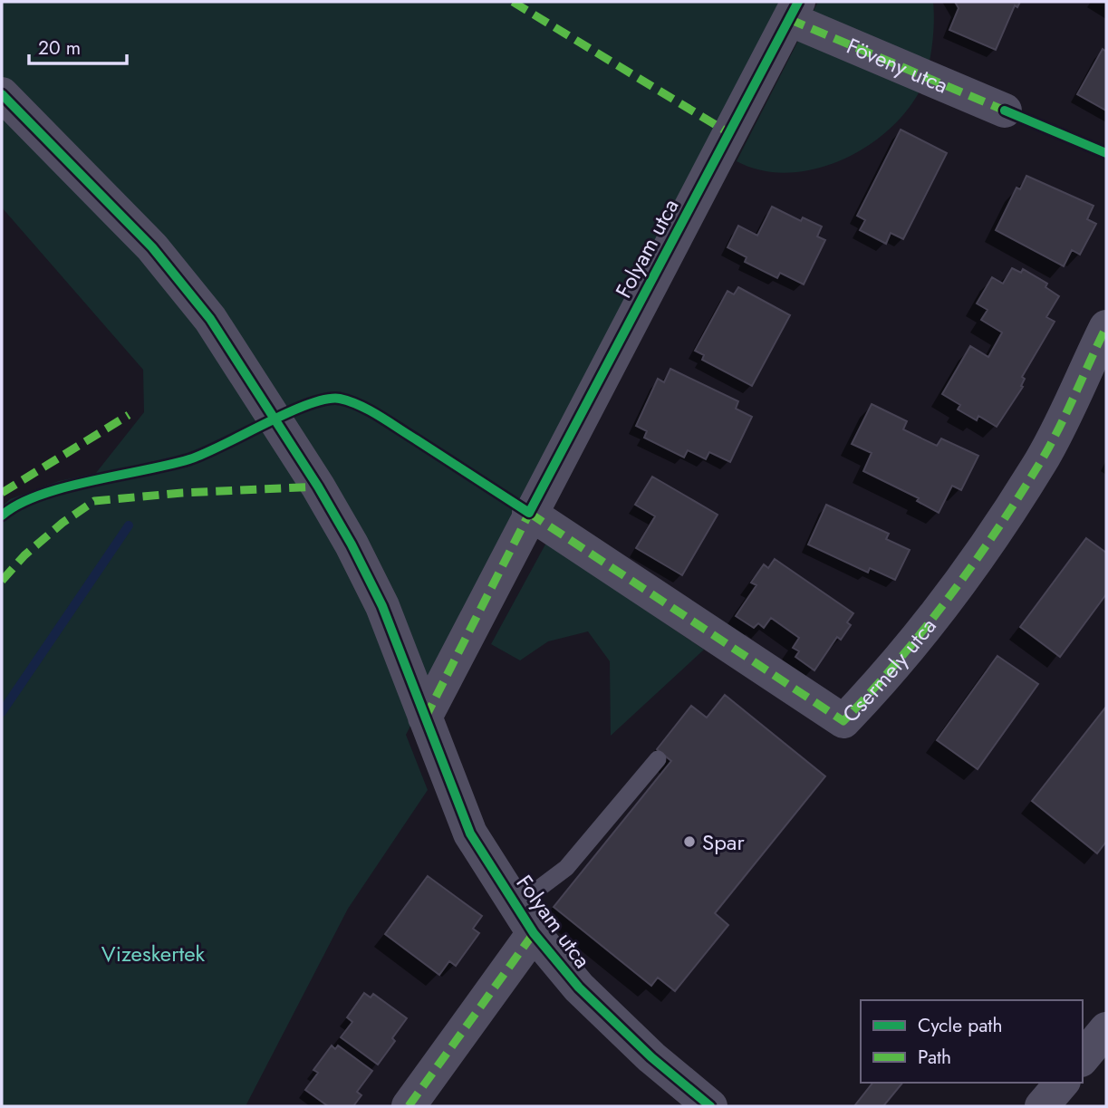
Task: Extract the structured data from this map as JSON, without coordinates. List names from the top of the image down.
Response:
{
  "streets": {
    "street": ["Föveny utca", "Folyam utca", "Csermely utca"]
  },
  "crossings": [
    ["Föveny utca", "Folyam utca"],
    ["Folyam utca", "Csermely utca"]
  ],
  "parks": ["Vizeskertek"],
  "places": ["Spar"],
  "legend": ["Cycle path", "Path"],
  "scale_bar": "20 m"
}
